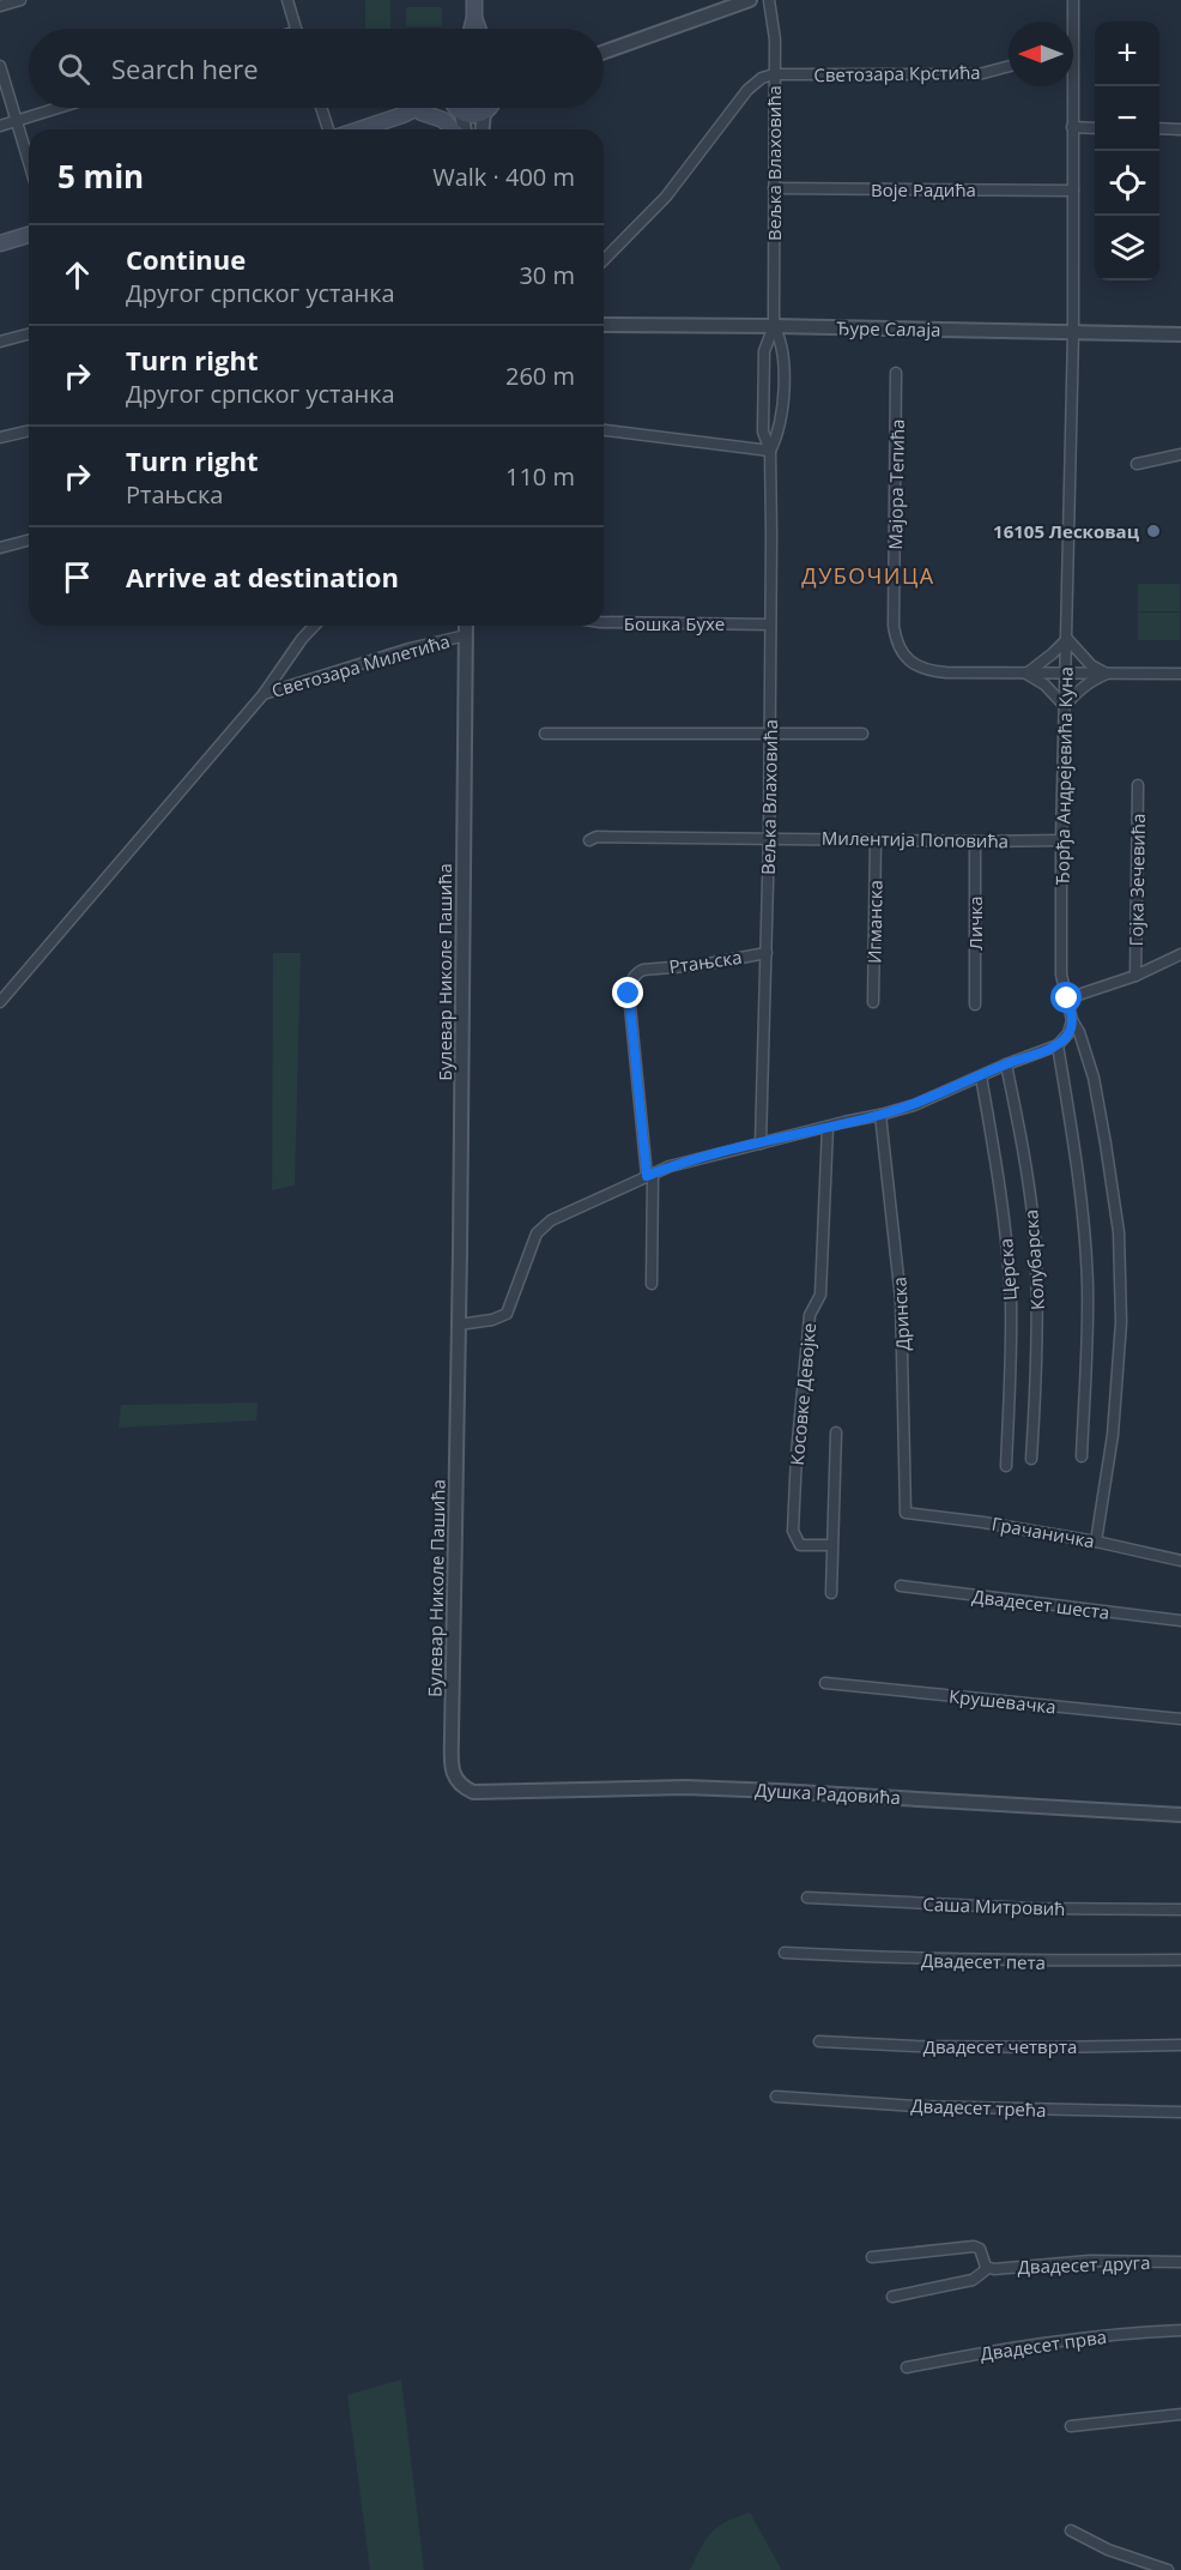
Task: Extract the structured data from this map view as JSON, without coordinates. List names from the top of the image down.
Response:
{
  "streets": {
    "street": [
      "Светозара Крстића",
      "Вељка Влаховића",
      "Воје Радића",
      "Ђуре Салаја",
      "Мајора Тепића",
      "Бошка Бухе",
      "Светозара Милетића",
      "Ђорђа Андрејевића Куна",
      "Милентија Поповића",
      "Гојка Зечевића",
      "Игманска",
      "Личка",
      "Ртањска",
      "Булевар Николе Пашића",
      "Колубарска",
      "Церска",
      "Дринска",
      "Косовке Девојке",
      "Грачаничка",
      "Двадесет шеста",
      "Крушевачка",
      "Душка Радовића",
      "Саша Митровић",
      "Двадесет пета",
      "Двадесет четврта",
      "Двадесет трећа",
      "Двадесет друга",
      "Двадесет прва"
    ]
  },
  "crossings": [
    ["Светозара Крстића", "Вељка Влаховића"],
    ["Вељка Влаховића", "Воје Радића"],
    ["Вељка Влаховића", "Ђуре Салаја"],
    ["Вељка Влаховића", "Бошка Бухе"],
    ["Вељка Влаховића", "Милентија Поповића"],
    ["Вељка Влаховића", "Ртањска"],
    ["Воје Радића", "Ђорђа Андрејевића Куна"],
    ["Ђуре Салаја", "Ђорђа Андрејевића Куна"],
    ["Мајора Тепића", "Ђорђа Андрејевића Куна"],
    ["Светозара Милетића", "Булевар Николе Пашића"],
    ["Ђорђа Андрејевића Куна", "Милентија Поповића"],
    ["Ђорђа Андрејевића Куна", "Грачаничка"],
    ["Милентија Поповића", "Игманска"],
    ["Милентија Поповића", "Личка"],
    ["Булевар Николе Пашића", "Душка Радовића"],
    ["Дринска", "Грачаничка"]
  ],
  "districts": ["ДУБОЧИЦА"],
  "places": ["16105 Лесковац"],
  "north": "left",
  "page": {
    "map_buttons": ["+", "−"],
    "search": "Search here",
    "heading": ["5 min", "Walk · 400 m"],
    "list": [
      ["Continue", "Другог српског устанка", "30 m"],
      ["Turn right", "Другог српског устанка", "260 m"],
      ["Turn right", "Ртањска", "110 m"],
      "Arrive at destination"
    ]
  }
}
